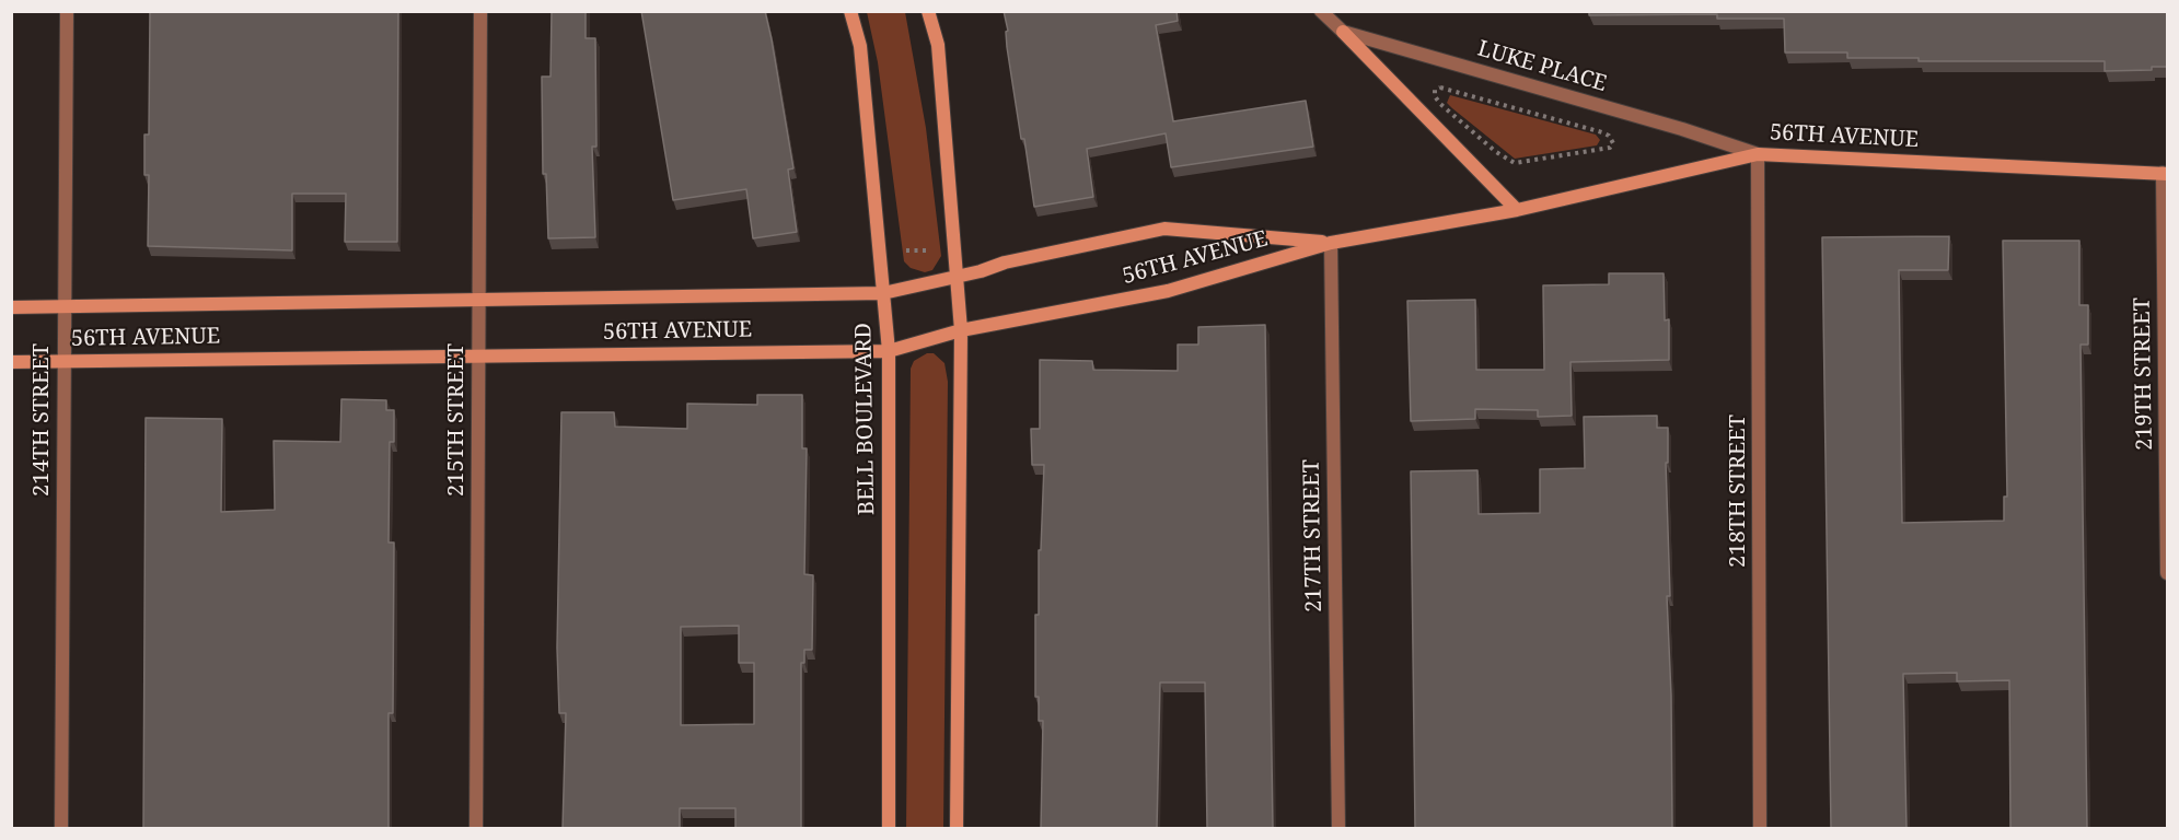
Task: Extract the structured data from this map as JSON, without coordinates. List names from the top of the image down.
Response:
{
  "streets": {
    "street": [
      "LUKE PLACE",
      "56TH AVENUE",
      "219TH STREET",
      "BELL BOULEVARD",
      "214TH STREET",
      "215TH STREET",
      "218TH STREET",
      "217TH STREET"
    ]
  },
  "crossings": [
    ["LUKE PLACE", "56TH AVENUE"],
    ["LUKE PLACE", "218TH STREET"],
    ["56TH AVENUE", "219TH STREET"],
    ["56TH AVENUE", "BELL BOULEVARD"],
    ["56TH AVENUE", "214TH STREET"],
    ["56TH AVENUE", "215TH STREET"],
    ["56TH AVENUE", "218TH STREET"],
    ["56TH AVENUE", "217TH STREET"]
  ]
}
